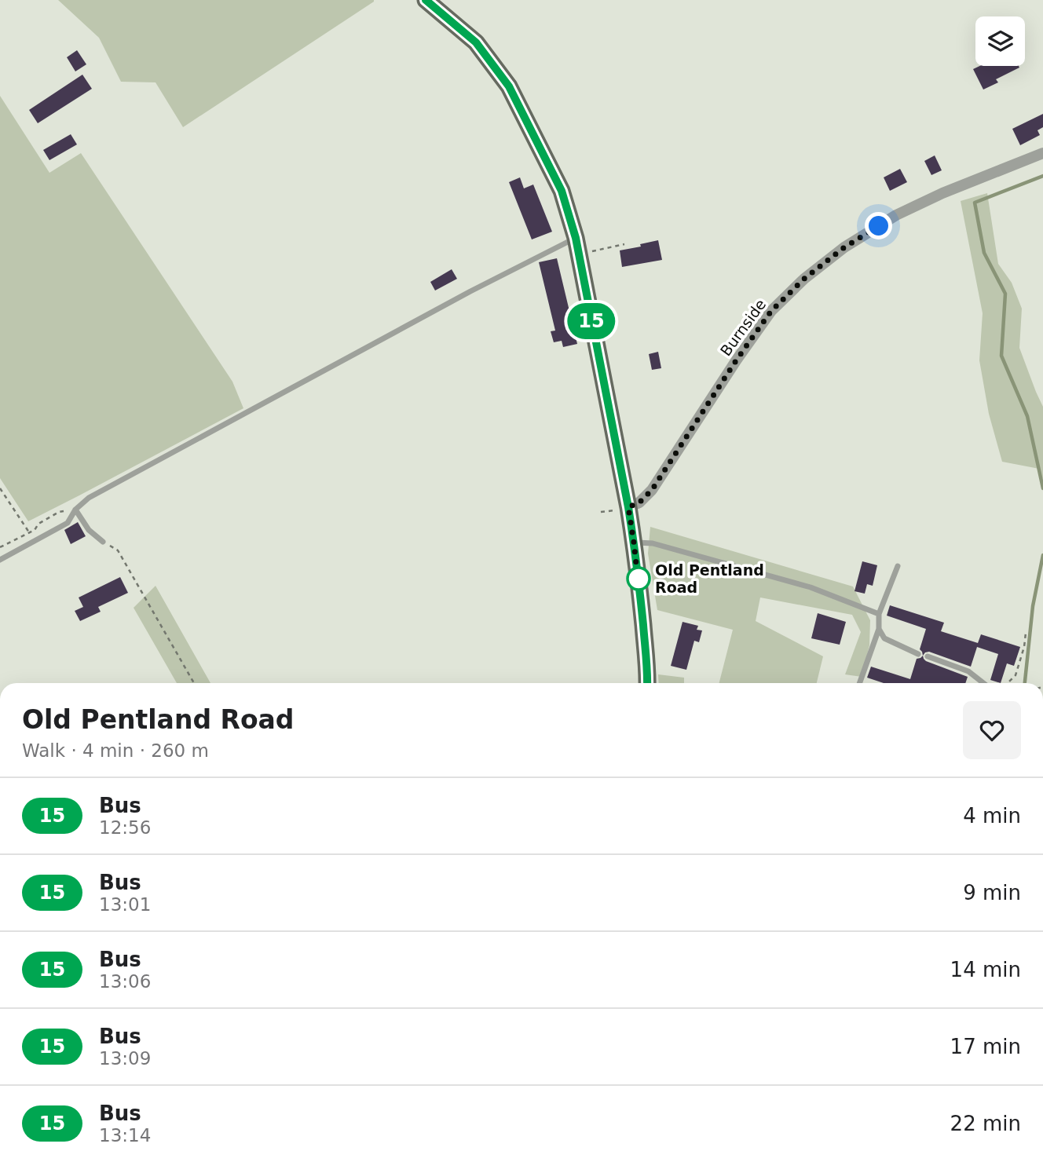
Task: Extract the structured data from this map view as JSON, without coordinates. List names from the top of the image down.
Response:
{
  "streets": {
    "street": ["Burnside"]
  },
  "places": ["Old Pentland Road"],
  "lines": ["bus line 15"],
  "page": {
    "on_map": "15",
    "heading": ["Old Pentland Road", "Walk · 4 min · 260 m"],
    "list": [
      {
        "mark": "15",
        "name": "Bus",
        "note": "12:56",
        "value": "4 min"
      },
      {
        "mark": "15",
        "name": "Bus",
        "note": "13:01",
        "value": "9 min"
      },
      {
        "mark": "15",
        "name": "Bus",
        "note": "13:06",
        "value": "14 min"
      },
      {
        "mark": "15",
        "name": "Bus",
        "note": "13:09",
        "value": "17 min"
      },
      {
        "mark": "15",
        "name": "Bus",
        "note": "13:14",
        "value": "22 min"
      }
    ]
  }
}
